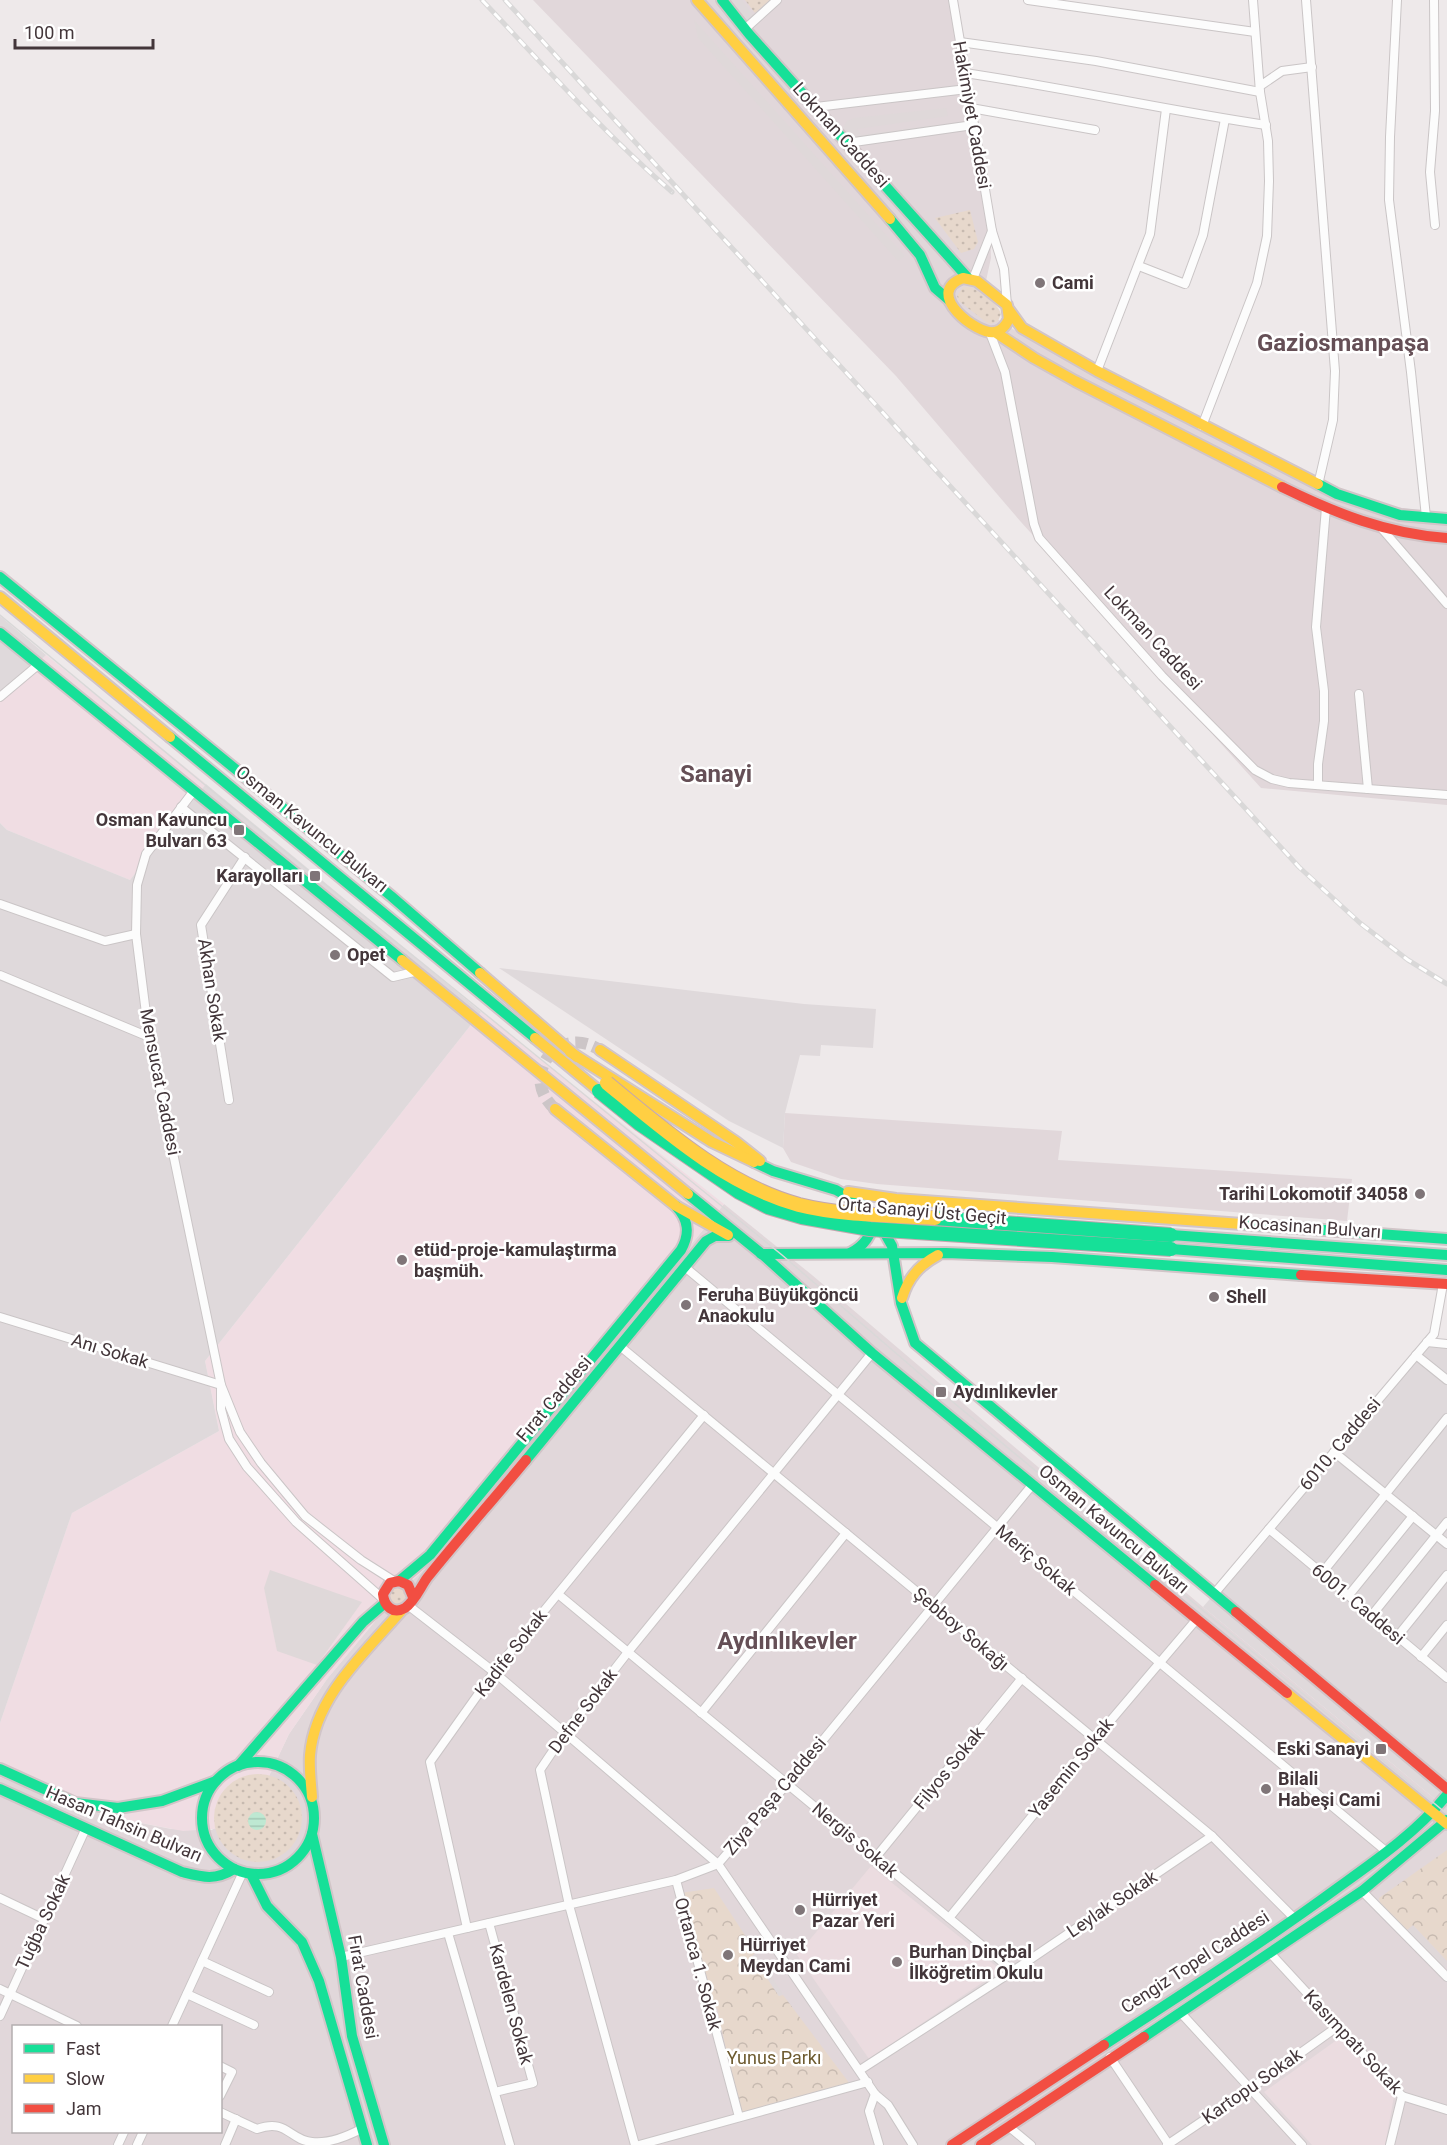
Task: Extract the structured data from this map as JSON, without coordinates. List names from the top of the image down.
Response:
{
  "streets": {
    "main road": [
      "Lokman Caddesi",
      "Osman Kavuncu Bulvarı",
      "Orta Sanayi Üst Geçit",
      "Kocasinan Bulvarı",
      "Fırat Caddesi",
      "Hasan Tahsin Bulvarı",
      "Cengiz Topel Caddesi"
    ],
    "street": [
      "Hakimiyet Caddesi",
      "Akhan Sokak",
      "Mensucat Caddesi",
      "Anı Sokak",
      "6010. Caddesi",
      "Meriç Sokak",
      "6001. Caddesi",
      "Şebboy Sokağı",
      "Kadife Sokak",
      "Defne Sokak",
      "Filyos Sokak",
      "Yasemin Sokak",
      "Ziya Paşa Caddesi",
      "Nergis Sokak",
      "Leylak Sokak",
      "Tuğba Sokak",
      "Ortanca 1. Sokak",
      "Kardelen Sokak",
      "Kasımpatı Sokak",
      "Kartopu Sokak"
    ]
  },
  "crossings": [
    ["Hakimiyet Caddesi", "Lokman Caddesi"],
    ["Osman Kavuncu Bulvarı", "Orta Sanayi Üst Geçit"],
    ["Osman Kavuncu Bulvarı", "6010. Caddesi"],
    ["Osman Kavuncu Bulvarı", "Defne Sokak"],
    ["Osman Kavuncu Bulvarı", "Yasemin Sokak"],
    ["Osman Kavuncu Bulvarı", "Ziya Paşa Caddesi"],
    ["Osman Kavuncu Bulvarı", "Cengiz Topel Caddesi"],
    ["Mensucat Caddesi", "Anı Sokak"],
    ["Mensucat Caddesi", "Fırat Caddesi"],
    ["Orta Sanayi Üst Geçit", "Kocasinan Bulvarı"],
    ["Fırat Caddesi", "Meriç Sokak"],
    ["Fırat Caddesi", "Şebboy Sokağı"],
    ["Fırat Caddesi", "Ziya Paşa Caddesi"],
    ["Fırat Caddesi", "Hasan Tahsin Bulvarı"],
    ["6010. Caddesi", "6001. Caddesi"],
    ["Meriç Sokak", "Defne Sokak"],
    ["Meriç Sokak", "Yasemin Sokak"],
    ["Meriç Sokak", "Ziya Paşa Caddesi"],
    ["Meriç Sokak", "Cengiz Topel Caddesi"],
    ["Şebboy Sokağı", "Kadife Sokak"],
    ["Şebboy Sokağı", "Defne Sokak"],
    ["Şebboy Sokağı", "Filyos Sokak"],
    ["Şebboy Sokağı", "Yasemin Sokak"],
    ["Şebboy Sokağı", "Ziya Paşa Caddesi"],
    ["Şebboy Sokağı", "Leylak Sokak"],
    ["Şebboy Sokağı", "Cengiz Topel Caddesi"],
    ["Kadife Sokak", "Ziya Paşa Caddesi"],
    ["Kadife Sokak", "Nergis Sokak"],
    ["Defne Sokak", "Ziya Paşa Caddesi"],
    ["Defne Sokak", "Nergis Sokak"],
    ["Filyos Sokak", "Nergis Sokak"],
    ["Yasemin Sokak", "Nergis Sokak"],
    ["Ziya Paşa Caddesi", "Nergis Sokak"],
    ["Ziya Paşa Caddesi", "Ortanca 1. Sokak"],
    ["Ziya Paşa Caddesi", "Kardelen Sokak"],
    ["Hasan Tahsin Bulvarı", "Tuğba Sokak"],
    ["Nergis Sokak", "Leylak Sokak"],
    ["Cengiz Topel Caddesi", "Kasımpatı Sokak"],
    ["Kasımpatı Sokak", "Kartopu Sokak"]
  ],
  "districts": ["Gaziosmanpaşa", "Sanayi", "Aydınlıkevler"],
  "parks": ["Yunus Parkı"],
  "places": {
    "other": [
      "Cami",
      "Opet",
      "Tarihi Lokomotif 34058",
      "etüd-proje-kamulaştırma başmüh.",
      "Shell",
      "Feruha Büyükgöncü Anaokulu",
      "Bilali Habeşi Cami",
      "Hürriyet Pazar Yeri",
      "Hürriyet Meydan Cami",
      "Burhan Dinçbal İlköğretim Okulu"
    ],
    "transit": [
      "Osman Kavuncu Bulvarı 63",
      "Karayolları",
      "Aydınlıkevler",
      "Eski Sanayi"
    ]
  },
  "legend": ["Fast", "Slow", "Jam"],
  "scale_bar": "100 m"
}
